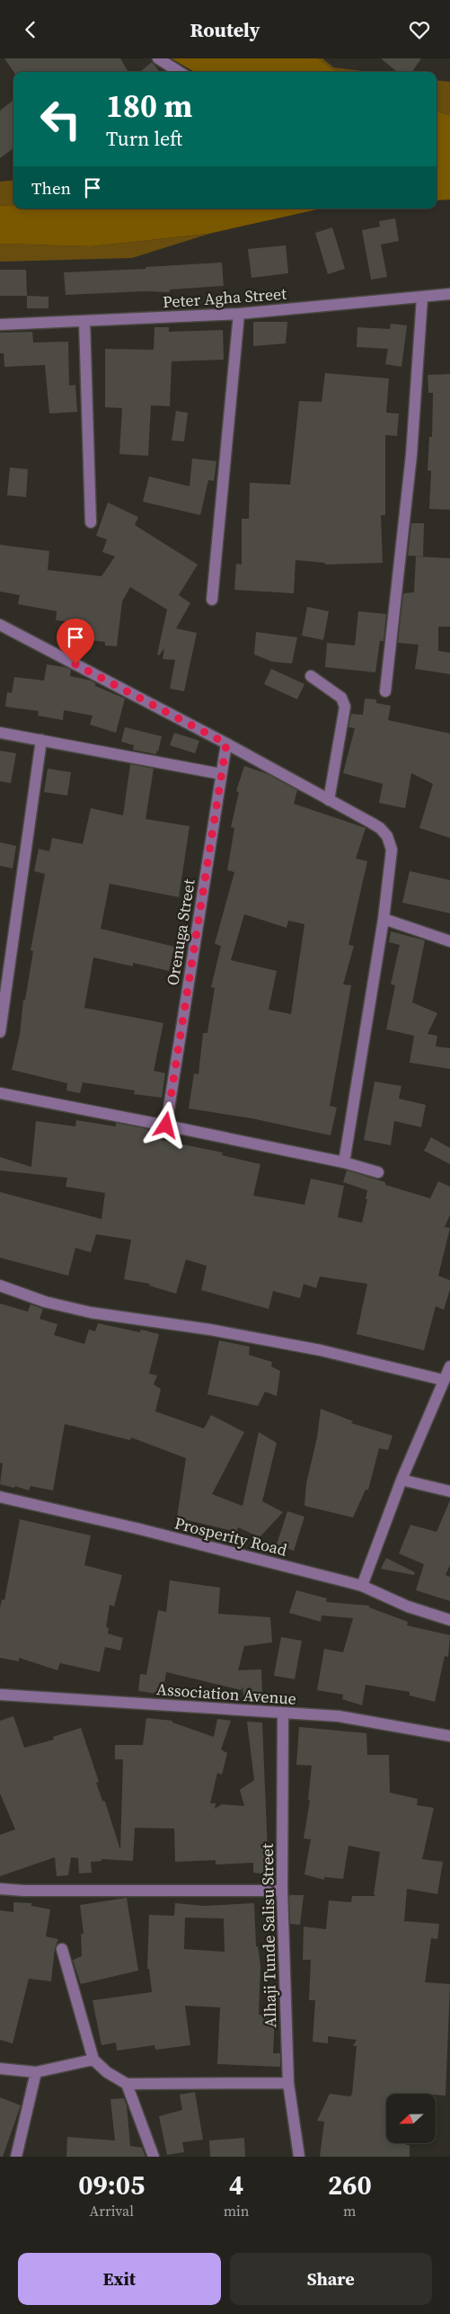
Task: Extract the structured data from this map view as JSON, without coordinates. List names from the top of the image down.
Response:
{
  "streets": {
    "street": [
      "Peter Agha Street",
      "Orenuga Street",
      "Prosperity Road",
      "Association Avenue",
      "Alhaji Tunde Salisu Street"
    ]
  },
  "crossings": [
    ["Association Avenue", "Alhaji Tunde Salisu Street"]
  ],
  "north": "left",
  "page": {
    "header": "Routely",
    "turn": ["180 m", "Turn left"],
    "then": "Then",
    "eta": [
      "09:05",
      "Arrival",
      "4",
      "min",
      "260",
      "m"
    ],
    "buttons": ["Exit", "Share"]
  }
}
